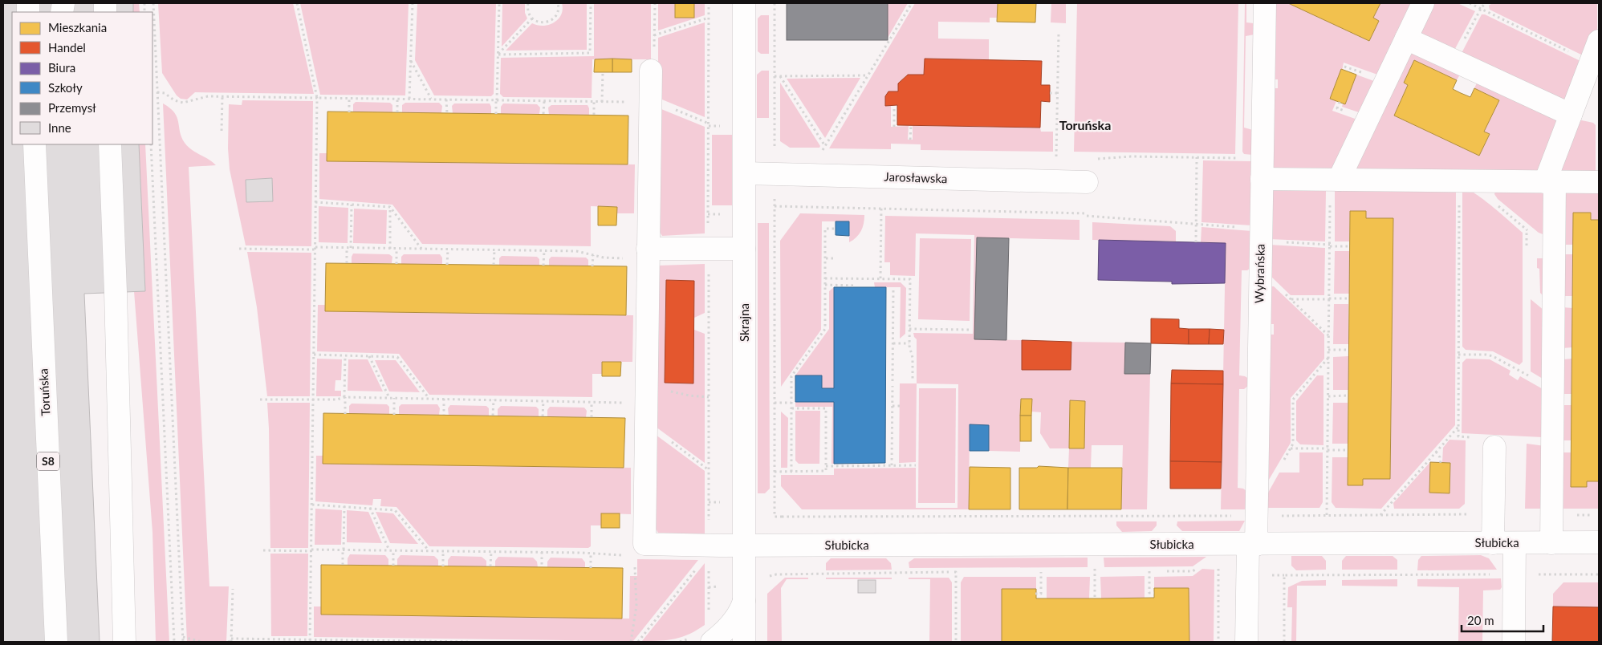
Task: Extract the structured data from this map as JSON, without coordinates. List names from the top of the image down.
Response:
{
  "streets": {
    "main road": [
      "Jarosławska",
      "Wybrańska",
      "Skrajna",
      "Toruńska",
      "S8",
      "Słubicka"
    ]
  },
  "crossings": [
    ["Jarosławska", "Skrajna"],
    ["Wybrańska", "Słubicka"],
    ["Skrajna", "Słubicka"]
  ],
  "districts": ["Toruńska"],
  "legend": [
    "Mieszkania",
    "Handel",
    "Biura",
    "Szkoły",
    "Przemysł",
    "Inne"
  ],
  "scale_bar": "20 m"
}
